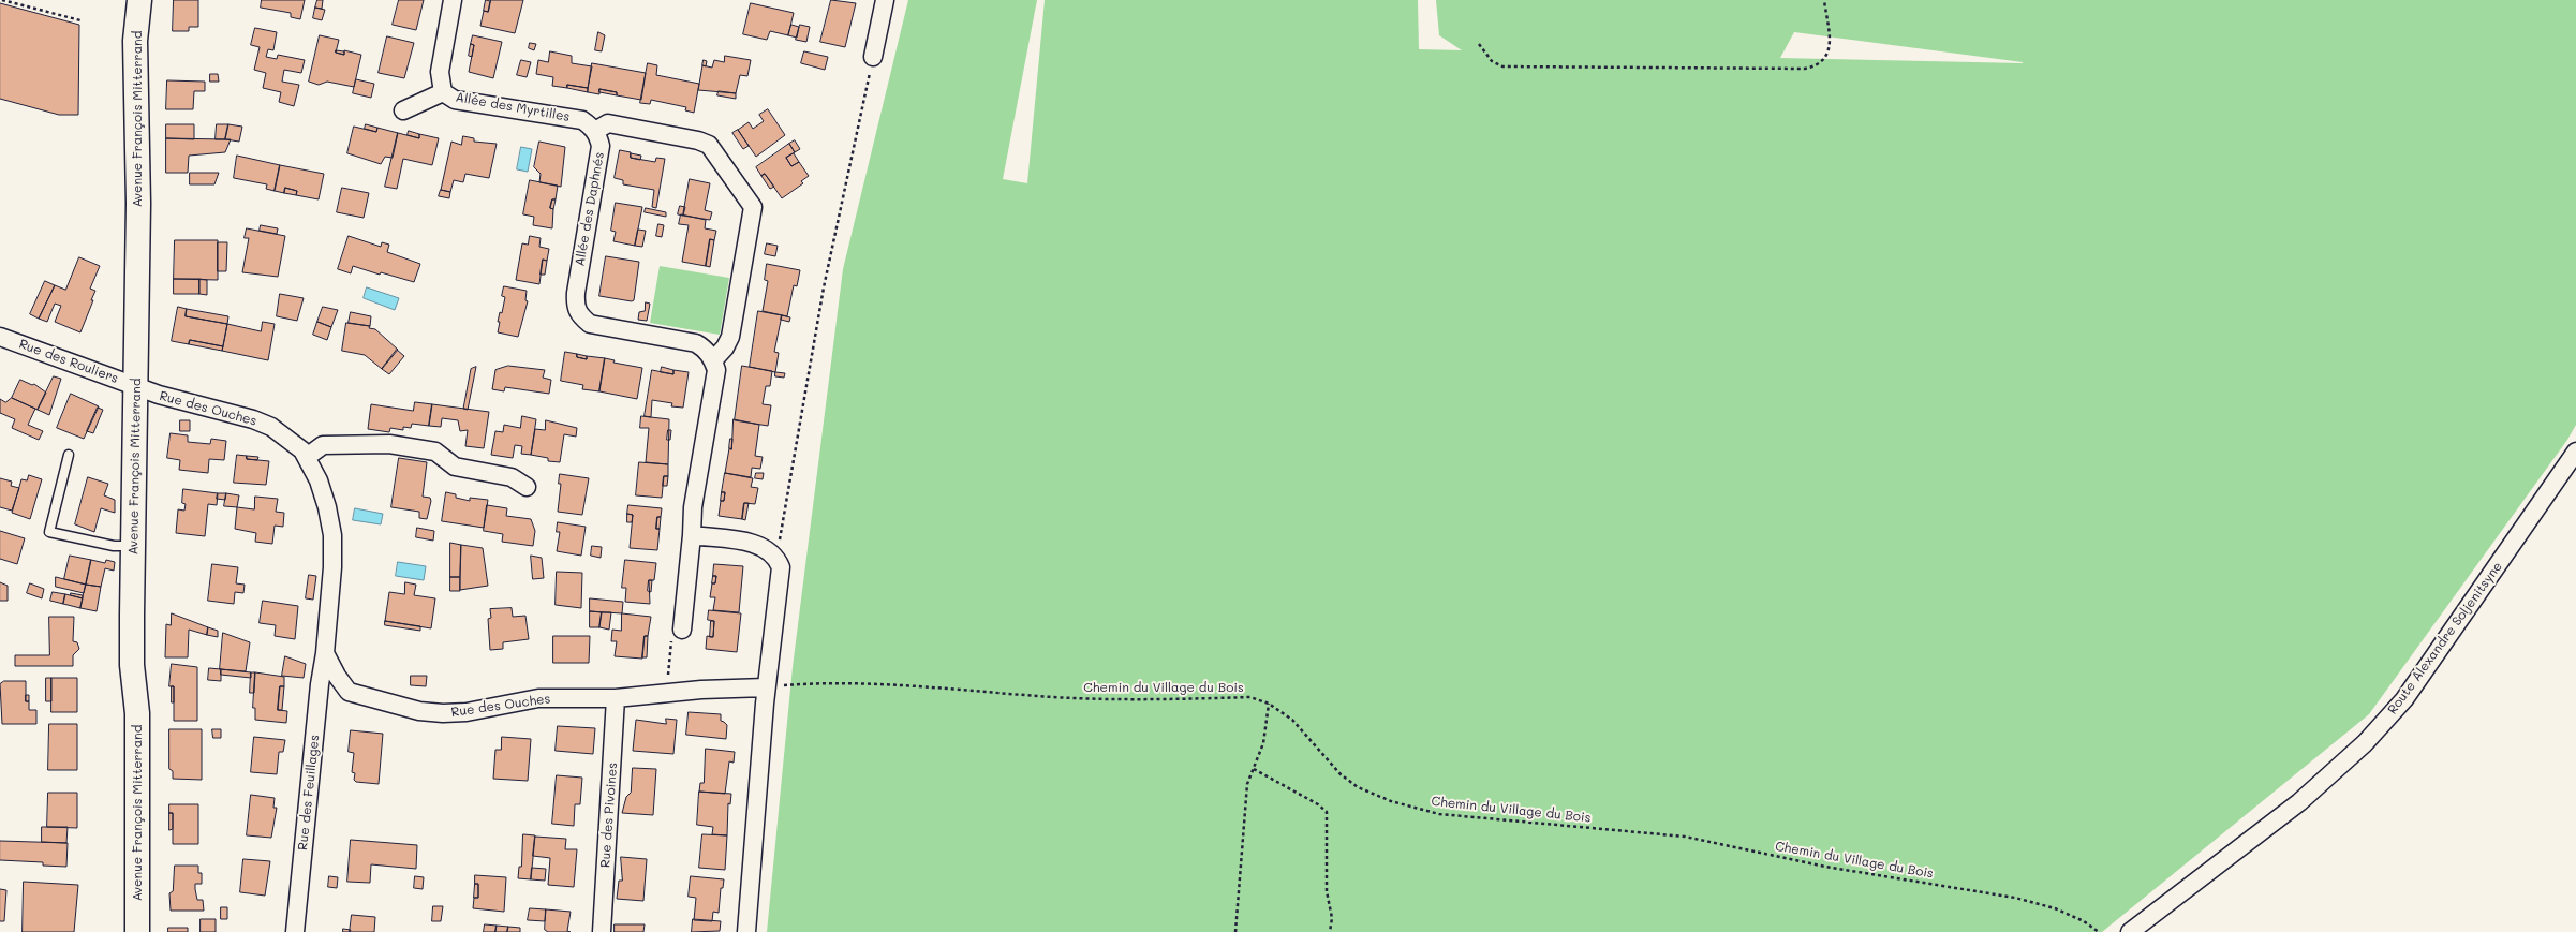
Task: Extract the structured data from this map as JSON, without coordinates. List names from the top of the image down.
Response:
{
  "streets": {
    "main road": ["Avenue François Mitterrand"],
    "street": [
      "Allée des Myrtilles",
      "Allée des Daphnés",
      "Rue des Rouliers",
      "Rue des Ouches",
      "Route Alexandre Soljenitsyne",
      "Rue des Feuillages",
      "Rue des Pivoines"
    ],
    "path": ["Chemin du Village du Bois"]
  },
  "crossings": [
    ["Allée des Myrtilles", "Allée des Daphnés"],
    ["Avenue François Mitterrand", "Rue des Rouliers"],
    ["Avenue François Mitterrand", "Rue des Ouches"],
    ["Rue des Rouliers", "Rue des Ouches"],
    ["Rue des Ouches", "Chemin du Village du Bois"],
    ["Rue des Ouches", "Rue des Feuillages"],
    ["Rue des Ouches", "Rue des Pivoines"]
  ]
}
